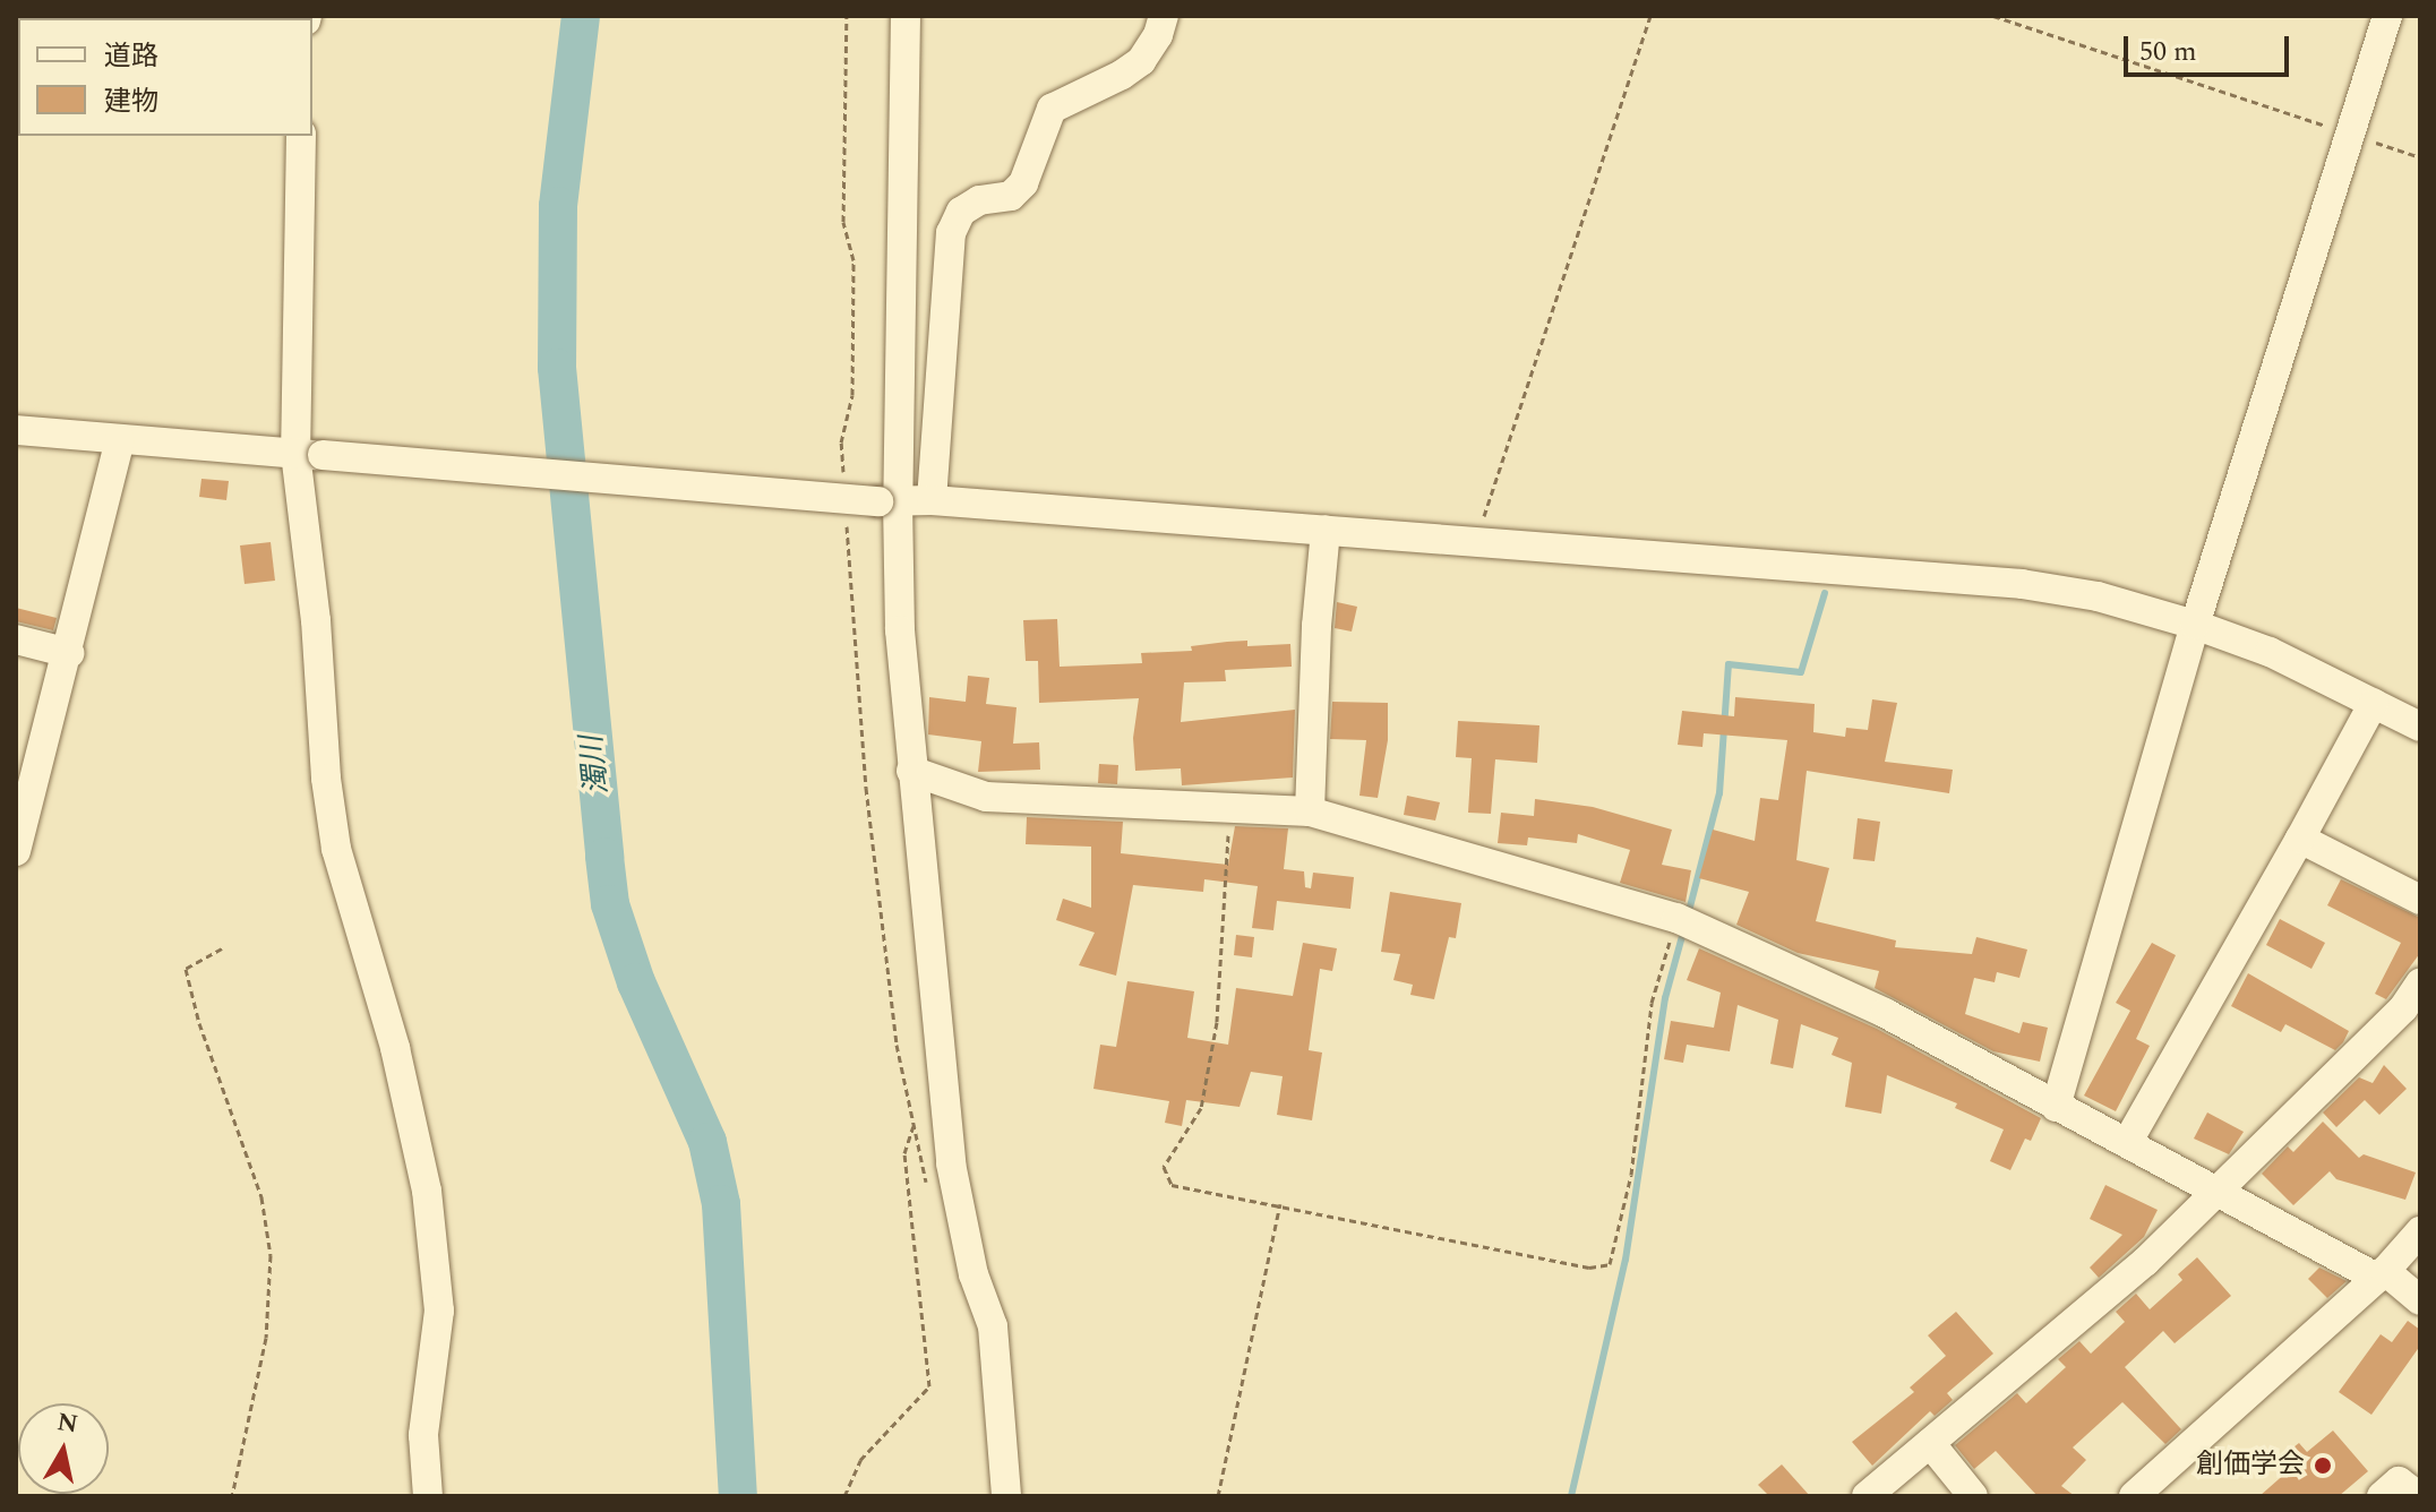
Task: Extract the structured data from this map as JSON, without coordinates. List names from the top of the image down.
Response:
{
  "water": ["濁川"],
  "places": ["創価学会"],
  "legend": ["道路", "建物"],
  "scale_bar": "50 m",
  "north": "top"
}
